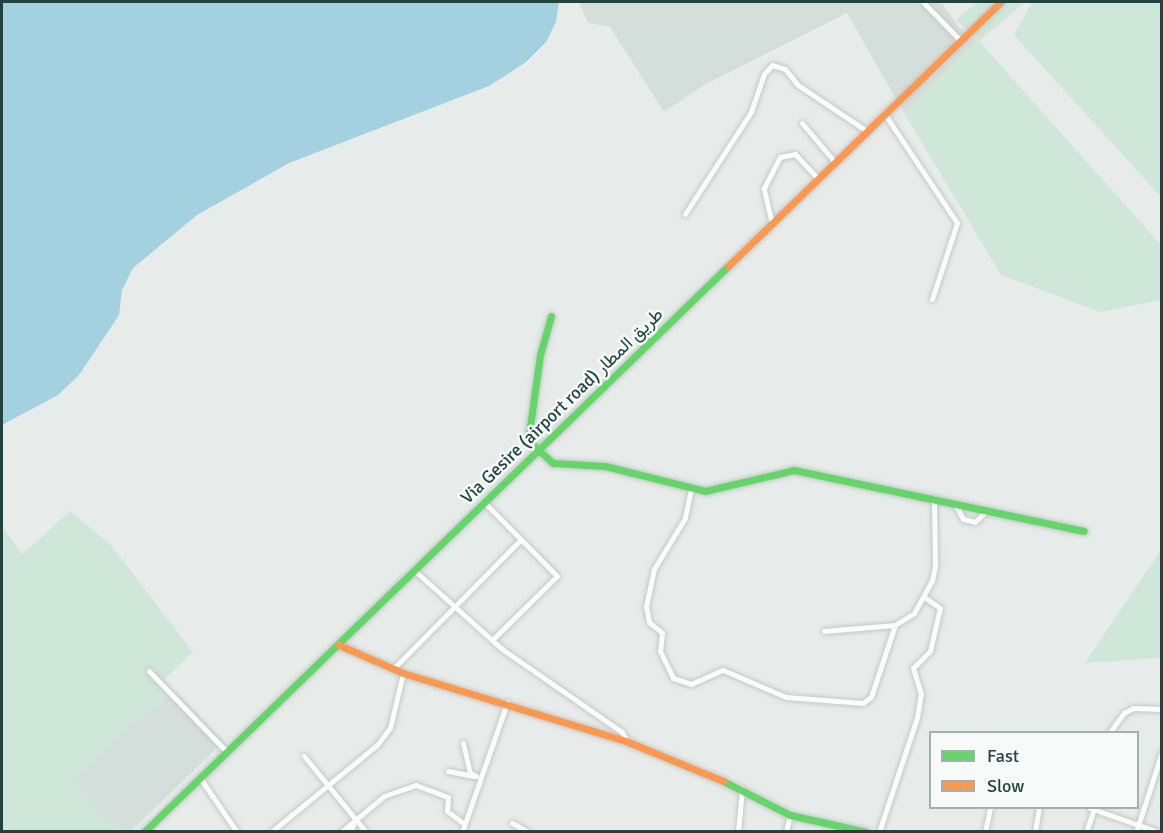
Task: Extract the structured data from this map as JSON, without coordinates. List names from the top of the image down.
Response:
{
  "streets": {
    "street": ["Via Gesire (airport road) طريق المطار"]
  },
  "legend": ["Fast", "Slow"]
}
